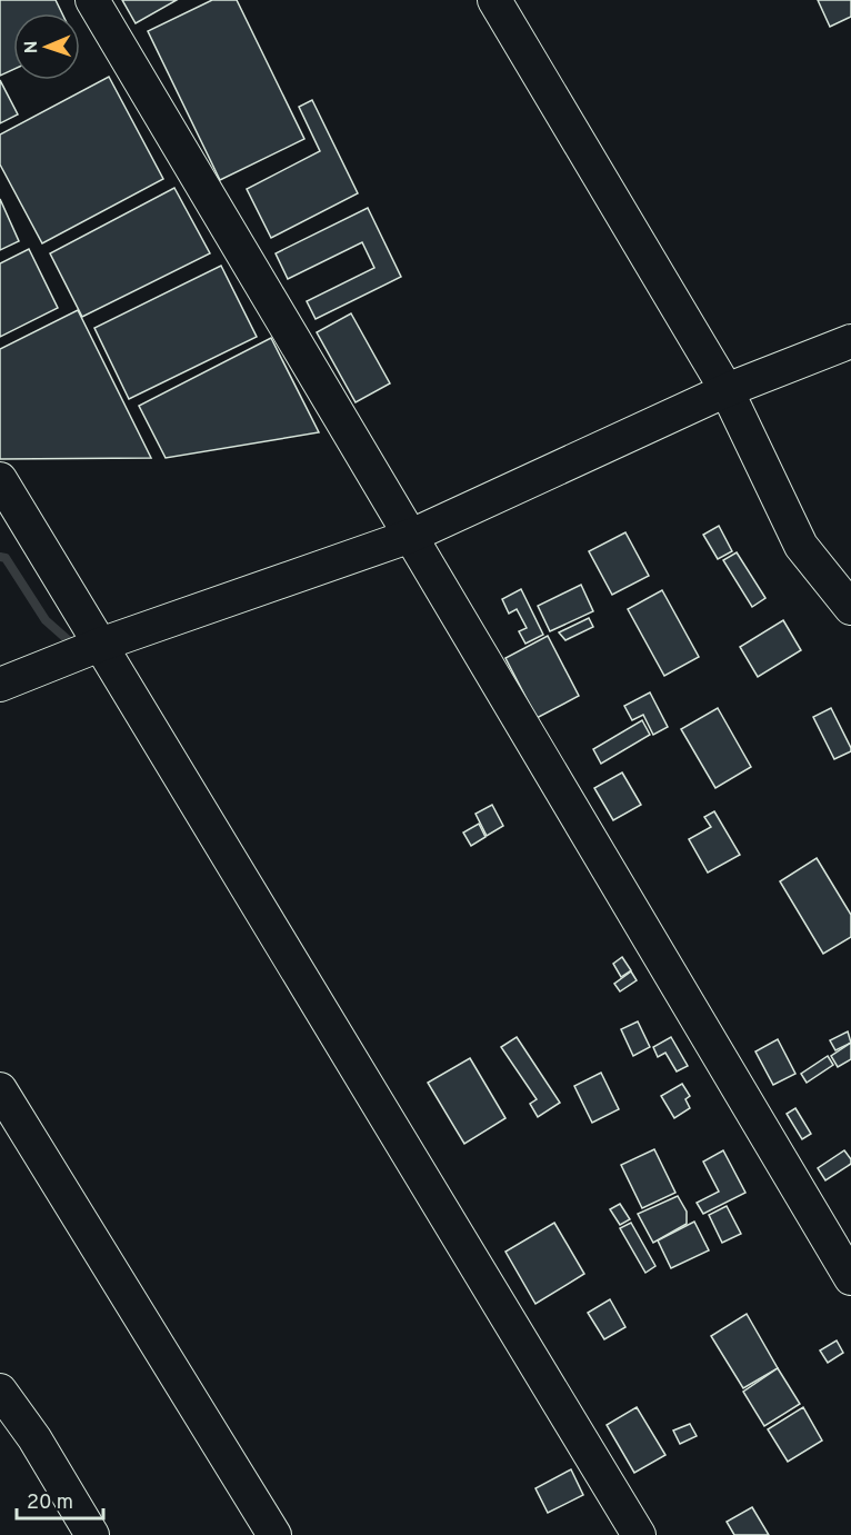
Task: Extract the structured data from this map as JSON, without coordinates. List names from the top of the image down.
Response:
{
  "scale_bar": "20 m",
  "north": "left"
}
